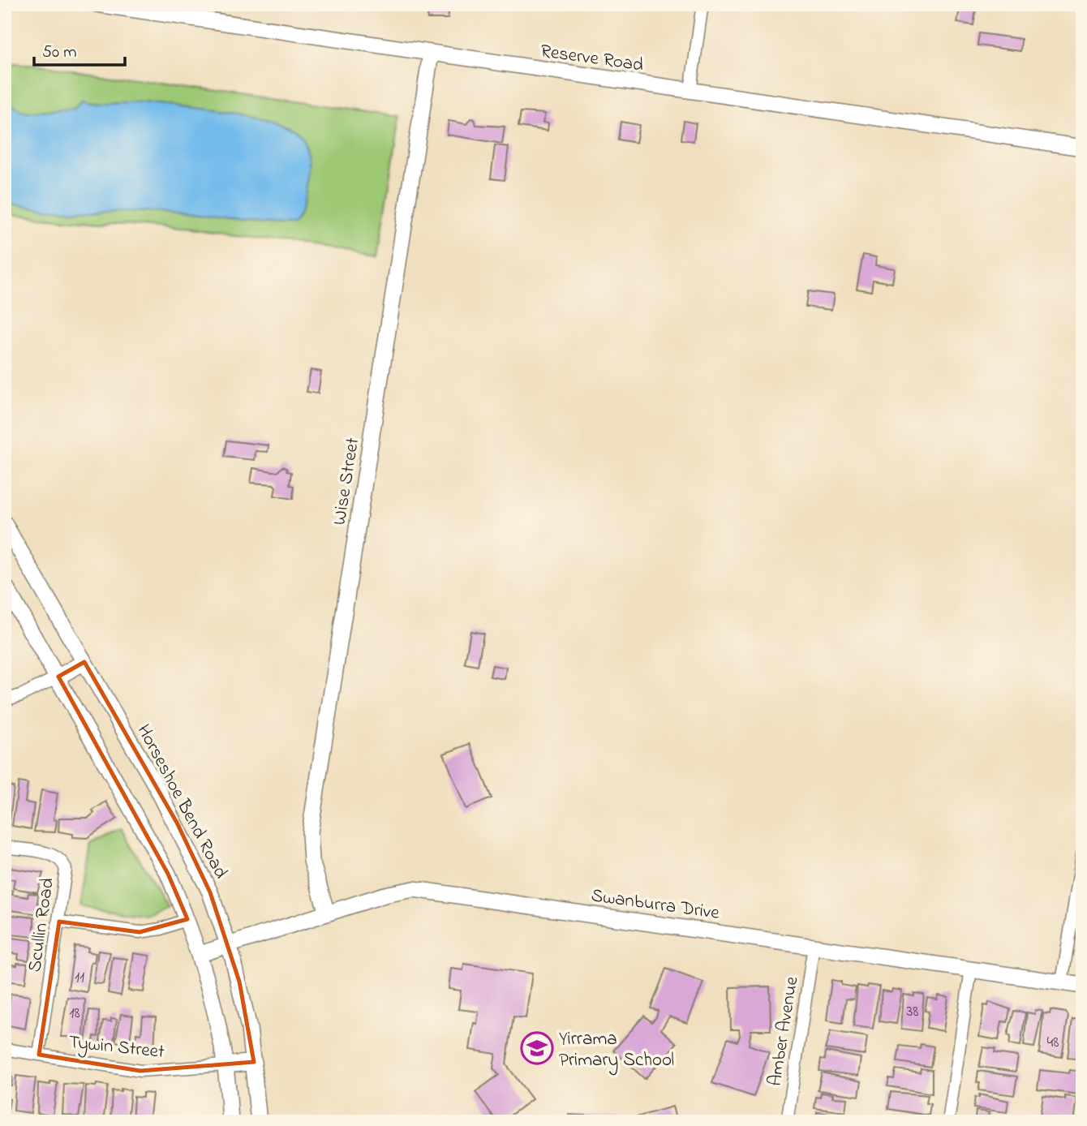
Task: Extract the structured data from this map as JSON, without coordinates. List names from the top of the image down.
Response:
{
  "streets": {
    "street": [
      "Reserve Road",
      "Wise Street",
      "Horseshoe Bend Road",
      "Swanburra Drive",
      "Scullin Road",
      "Amber Avenue",
      "Tywin Street"
    ]
  },
  "crossings": [
    ["Reserve Road", "Wise Street"],
    ["Wise Street", "Swanburra Drive"],
    ["Horseshoe Bend Road", "Swanburra Drive"],
    ["Swanburra Drive", "Amber Avenue"],
    ["Scullin Road", "Tywin Street"]
  ],
  "places": {
    "school or university": ["Yirrama Primary School"]
  },
  "house_numbers": [
    "11",
    "38",
    "18",
    "48"
  ],
  "scale_bar": "50 m"
}
